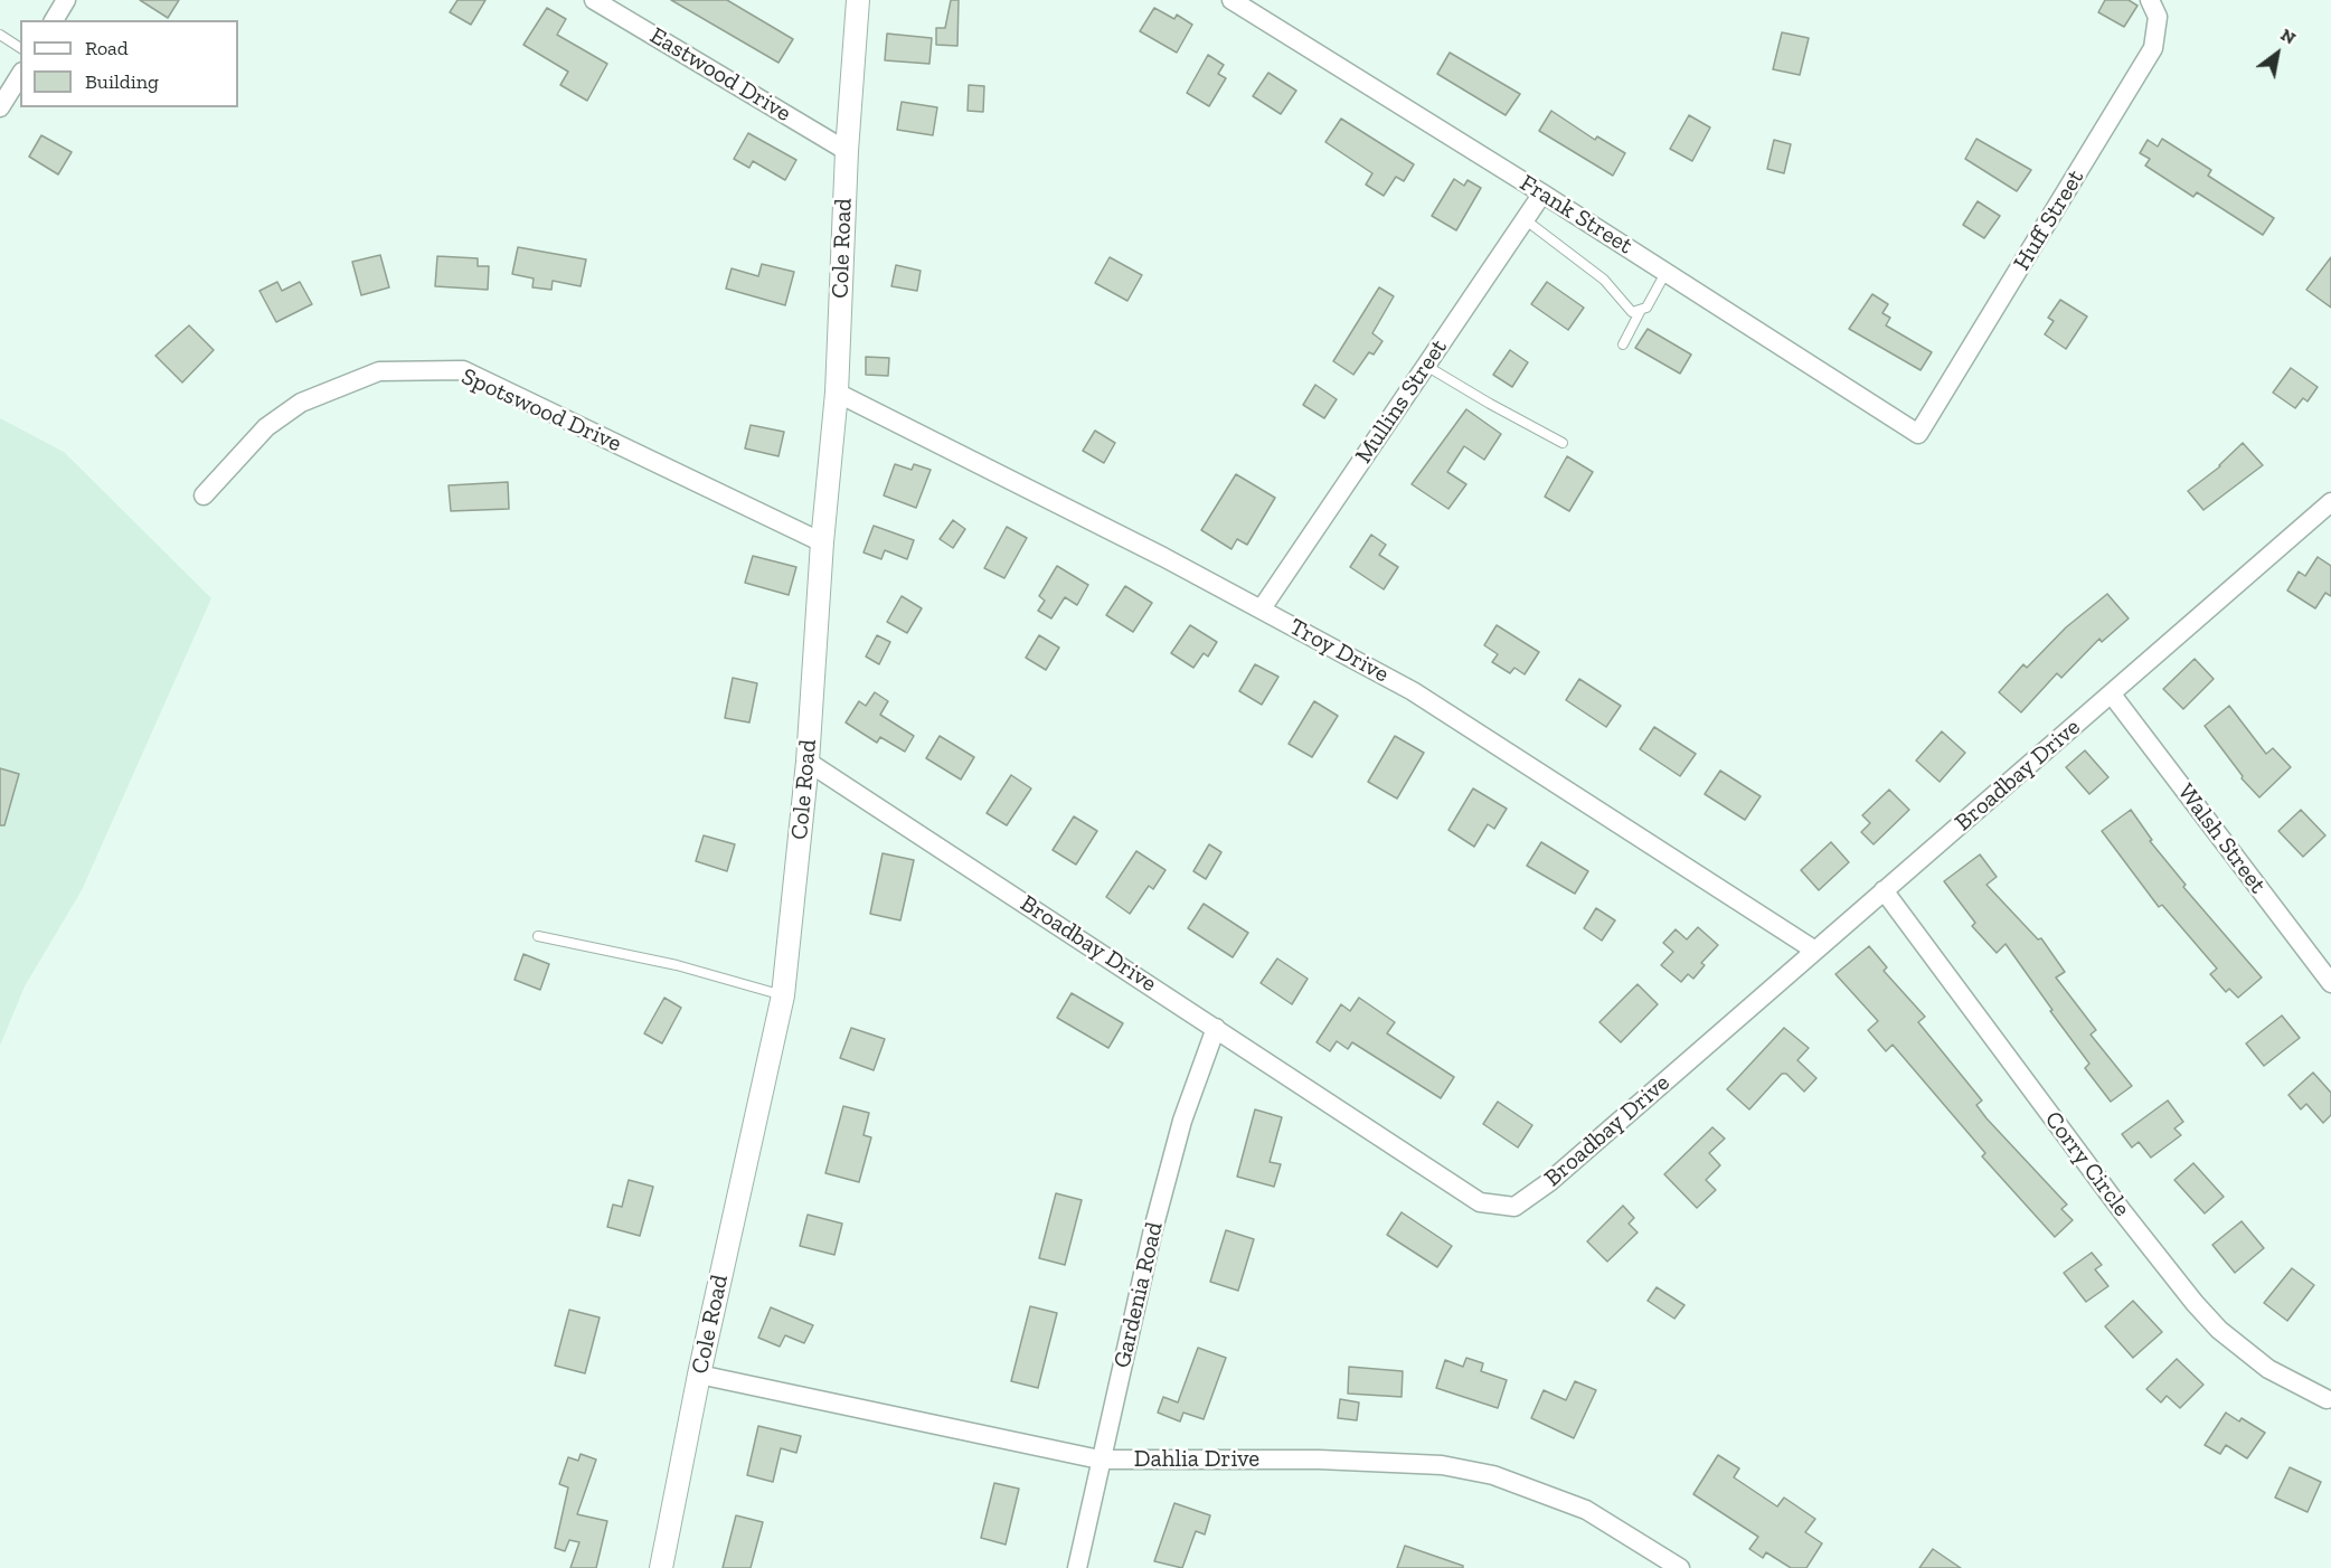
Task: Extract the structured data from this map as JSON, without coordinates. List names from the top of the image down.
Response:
{
  "streets": {
    "street": [
      "Eastwood Drive",
      "Frank Street",
      "Huff Street",
      "Cole Road",
      "Mullins Street",
      "Spotswood Drive",
      "Troy Drive",
      "Broadbay Drive",
      "Walsh Street",
      "Corry Circle",
      "Gardenia Road",
      "Dahlia Drive"
    ]
  },
  "crossings": [
    ["Eastwood Drive", "Cole Road"],
    ["Frank Street", "Huff Street"],
    ["Frank Street", "Mullins Street"],
    ["Cole Road", "Spotswood Drive"],
    ["Cole Road", "Troy Drive"],
    ["Cole Road", "Broadbay Drive"],
    ["Cole Road", "Dahlia Drive"],
    ["Mullins Street", "Troy Drive"],
    ["Troy Drive", "Broadbay Drive"],
    ["Broadbay Drive", "Walsh Street"],
    ["Broadbay Drive", "Corry Circle"],
    ["Broadbay Drive", "Gardenia Road"],
    ["Gardenia Road", "Dahlia Drive"]
  ],
  "legend": ["Road", "Building"],
  "north": "top right"
}
